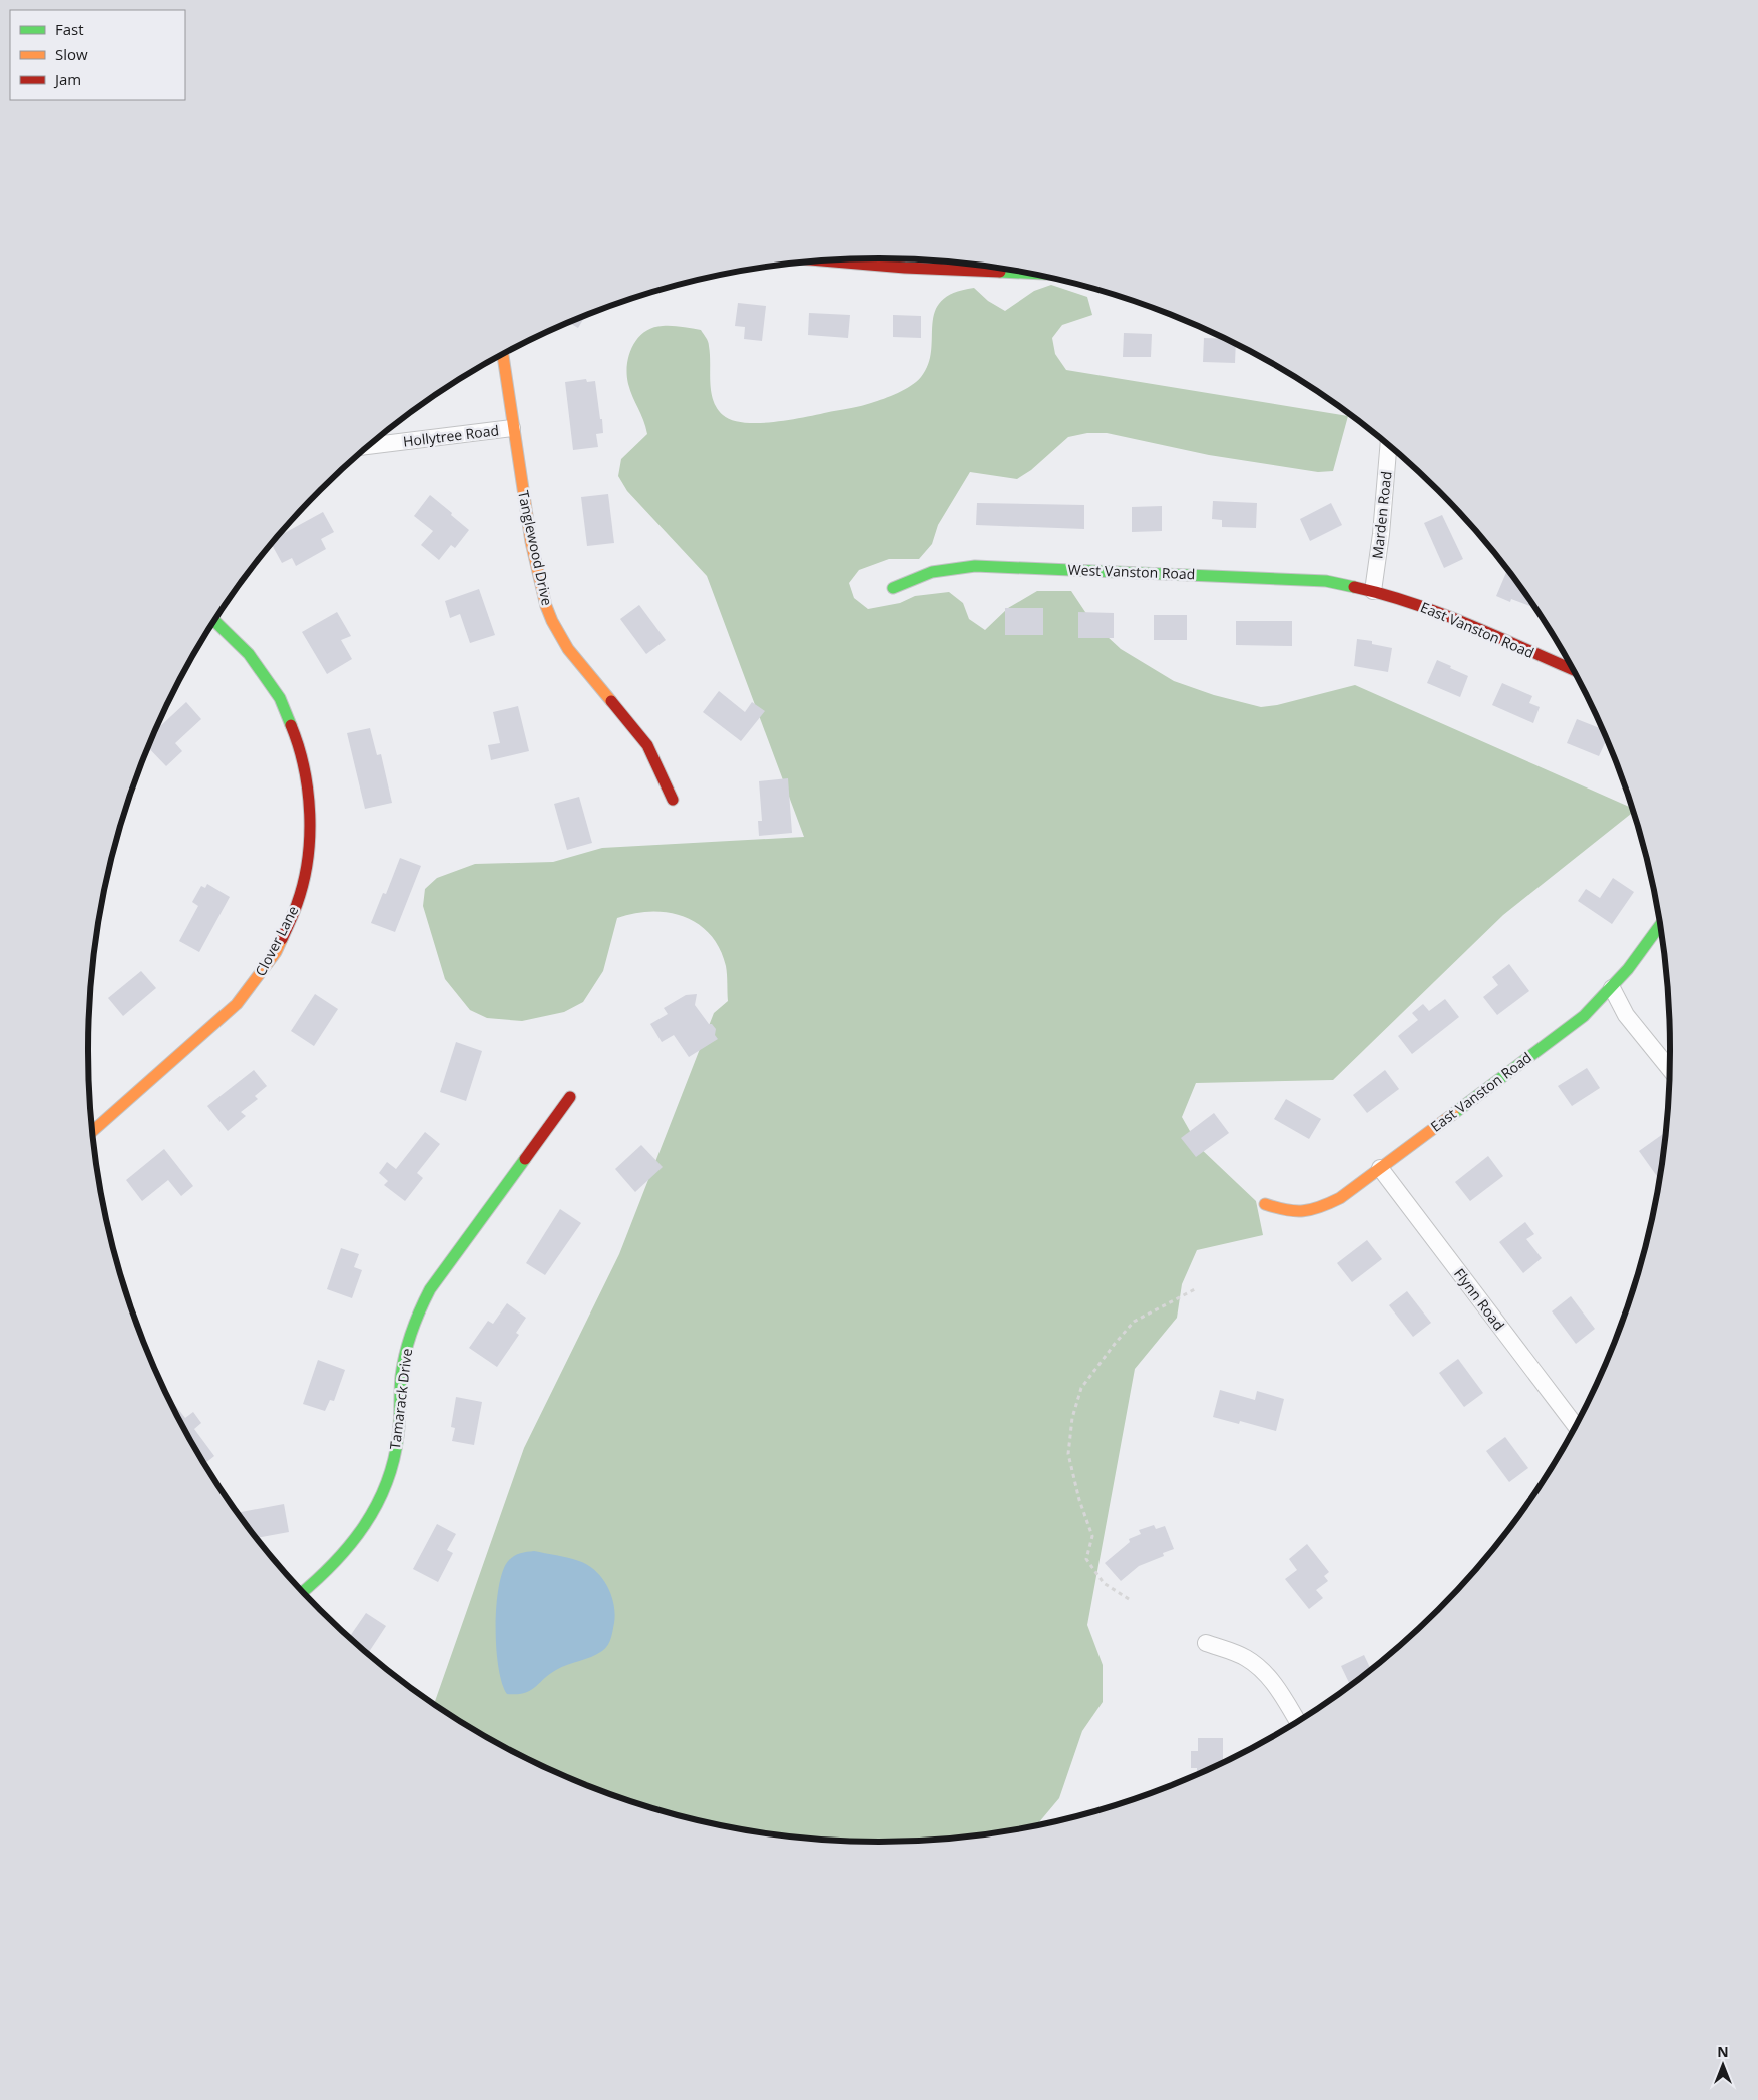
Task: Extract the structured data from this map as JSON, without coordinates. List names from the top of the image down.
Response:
{
  "streets": {
    "street": [
      "Hollytree Road",
      "Marden Road",
      "Tanglewood Drive",
      "West Vanston Road",
      "East Vanston Road",
      "Clover Lane",
      "Flynn Road",
      "Tamarack Drive"
    ]
  },
  "crossings": [
    ["Hollytree Road", "Tanglewood Drive"],
    ["Marden Road", "West Vanston Road"],
    ["Marden Road", "East Vanston Road"],
    ["West Vanston Road", "East Vanston Road"],
    ["East Vanston Road", "Flynn Road"]
  ],
  "legend": ["Fast", "Slow", "Jam"],
  "north": "top"
}
